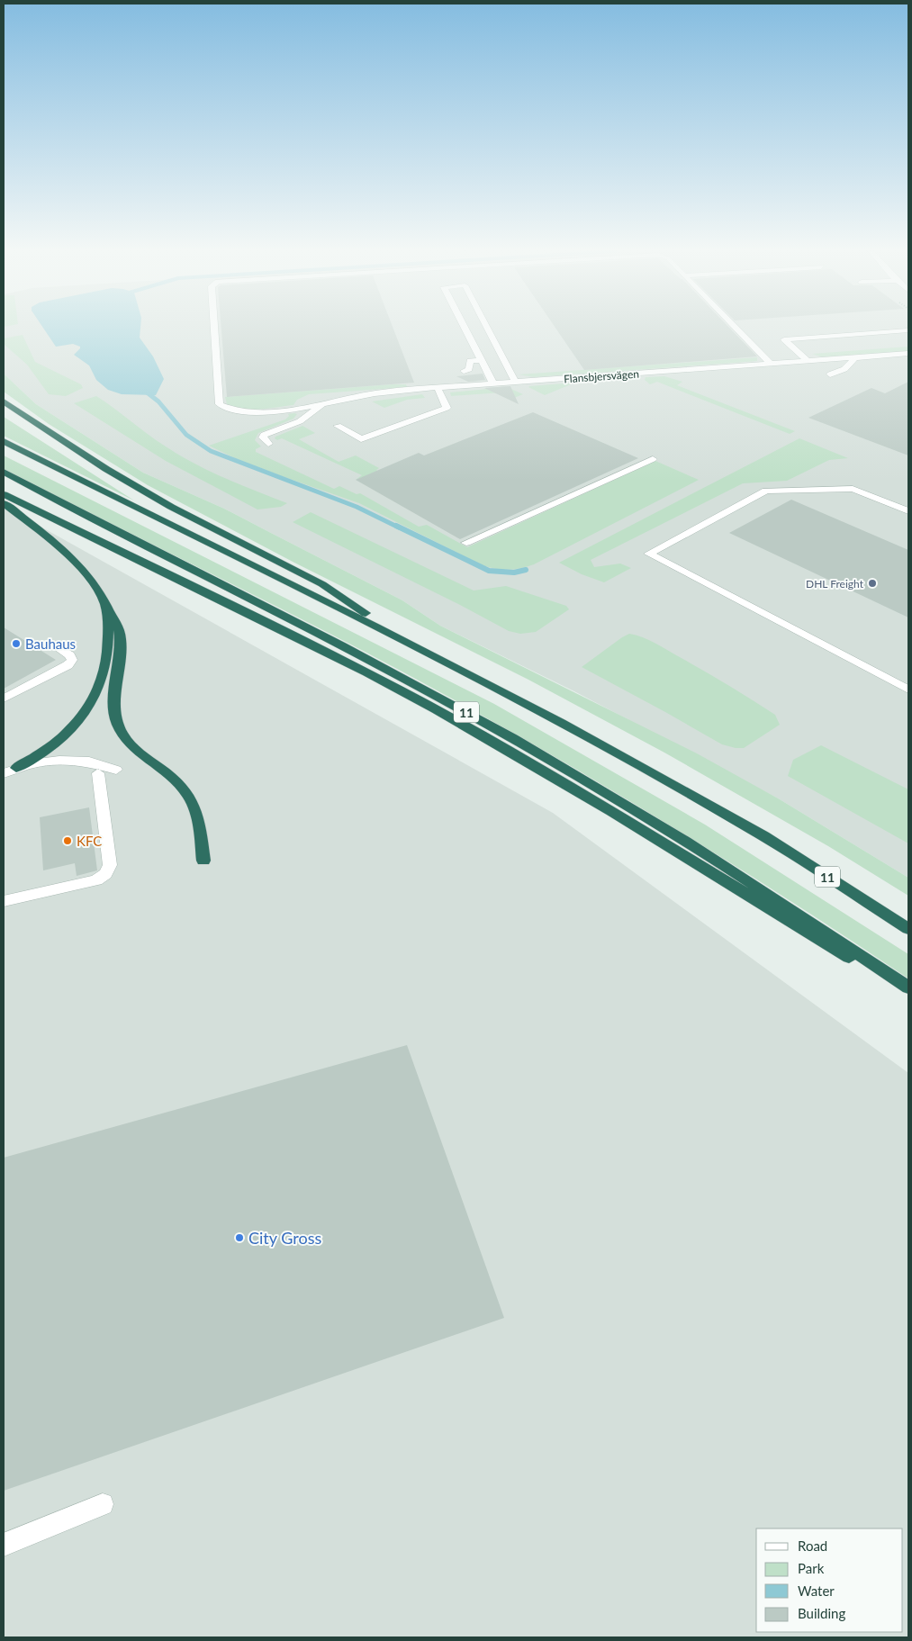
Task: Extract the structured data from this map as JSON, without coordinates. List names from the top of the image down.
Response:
{
  "streets": {
    "highway": ["11"],
    "street": ["Flansbjersvägen"]
  },
  "places": [
    "DHL Freight",
    "Bauhaus",
    "KFC",
    "City Gross"
  ],
  "legend": [
    "Road",
    "Park",
    "Water",
    "Building"
  ]
}
